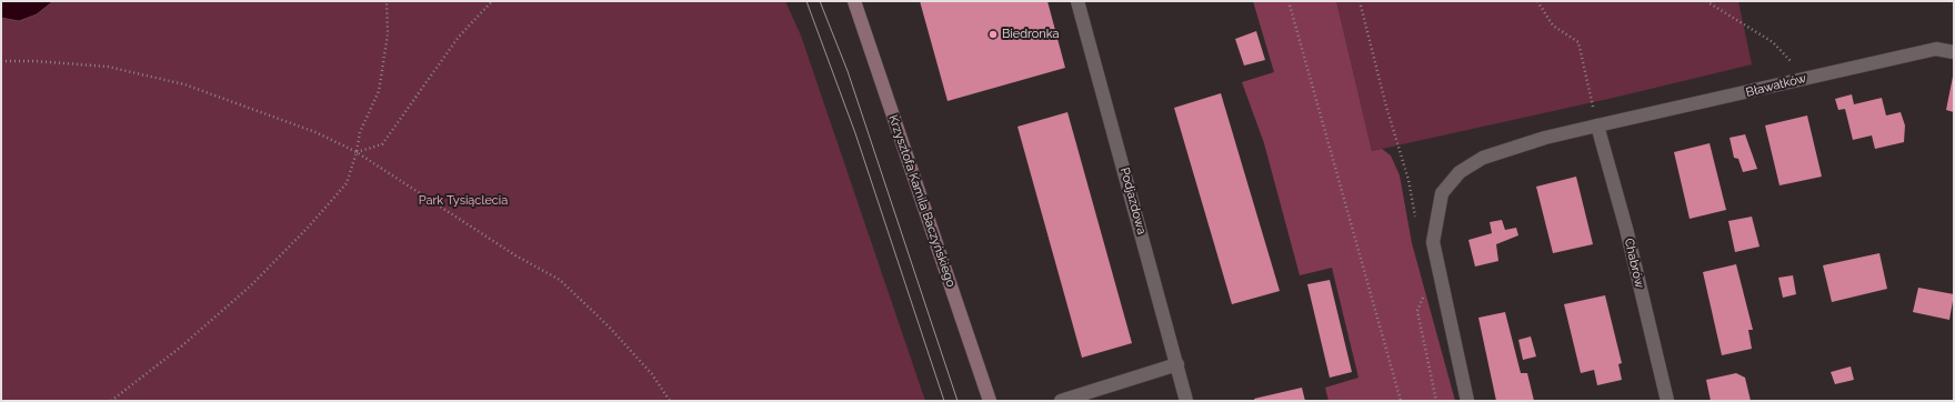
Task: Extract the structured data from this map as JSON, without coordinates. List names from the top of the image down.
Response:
{
  "streets": {
    "street": [
      "Bławatków",
      "Krzysztofa Kamila Baczyńskiego",
      "Podjazdowa",
      "Chabrów"
    ]
  },
  "crossings": [
    ["Bławatków", "Chabrów"]
  ],
  "parks": ["Park Tysiąclecia"],
  "places": ["Biedronka"]
}
